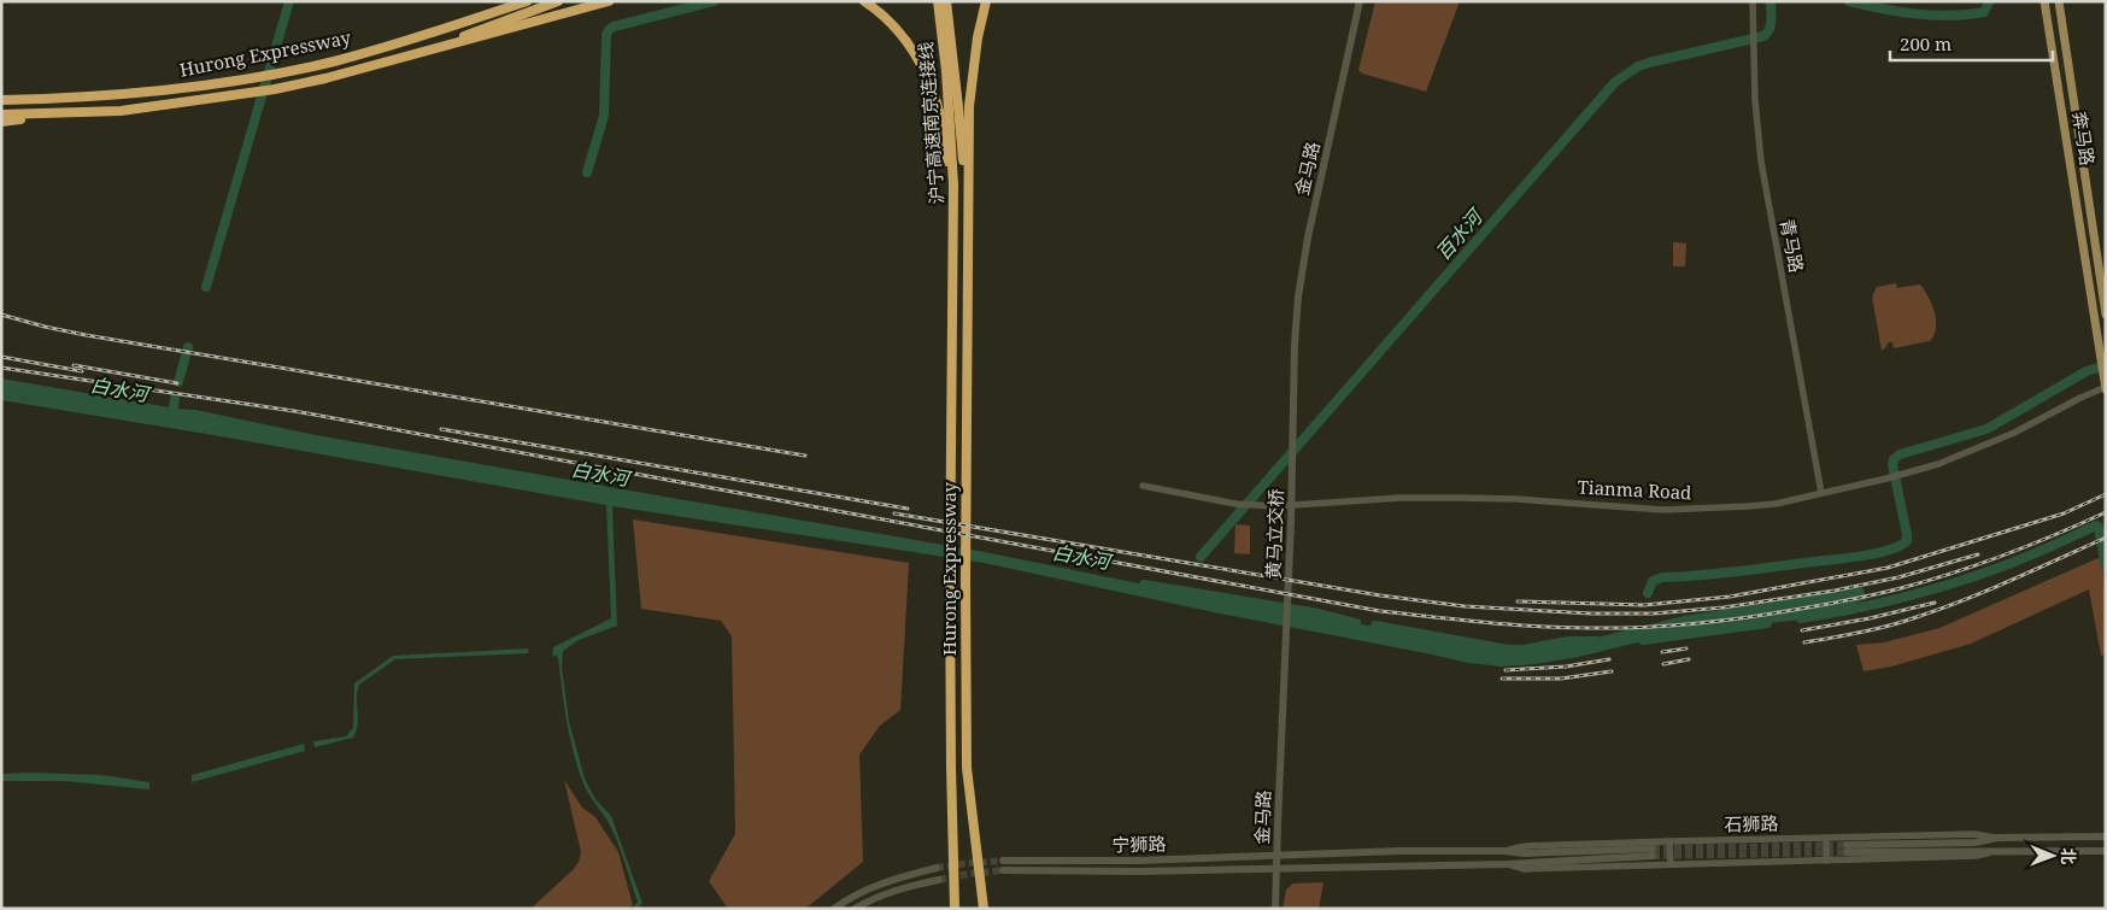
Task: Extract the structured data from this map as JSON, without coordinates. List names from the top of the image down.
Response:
{
  "streets": {
    "highway": ["Hurong Expressway", "沪宁高速南京连接线"],
    "main road": [
      "奔马路",
      "金马路",
      "黄马立交桥",
      "石狮路",
      "宁狮路"
    ],
    "street": ["青马路", "Tianma Road"]
  },
  "crossings": [
    ["Hurong Expressway", "沪宁高速南京连接线"],
    ["奔马路", "Tianma Road"],
    ["金马路", "黄马立交桥"],
    ["金马路", "石狮路"],
    ["金马路", "宁狮路"],
    ["青马路", "Tianma Road"],
    ["石狮路", "宁狮路"]
  ],
  "water": ["百水河", "白水河"],
  "scale_bar": "200 m",
  "north": "right"
}
